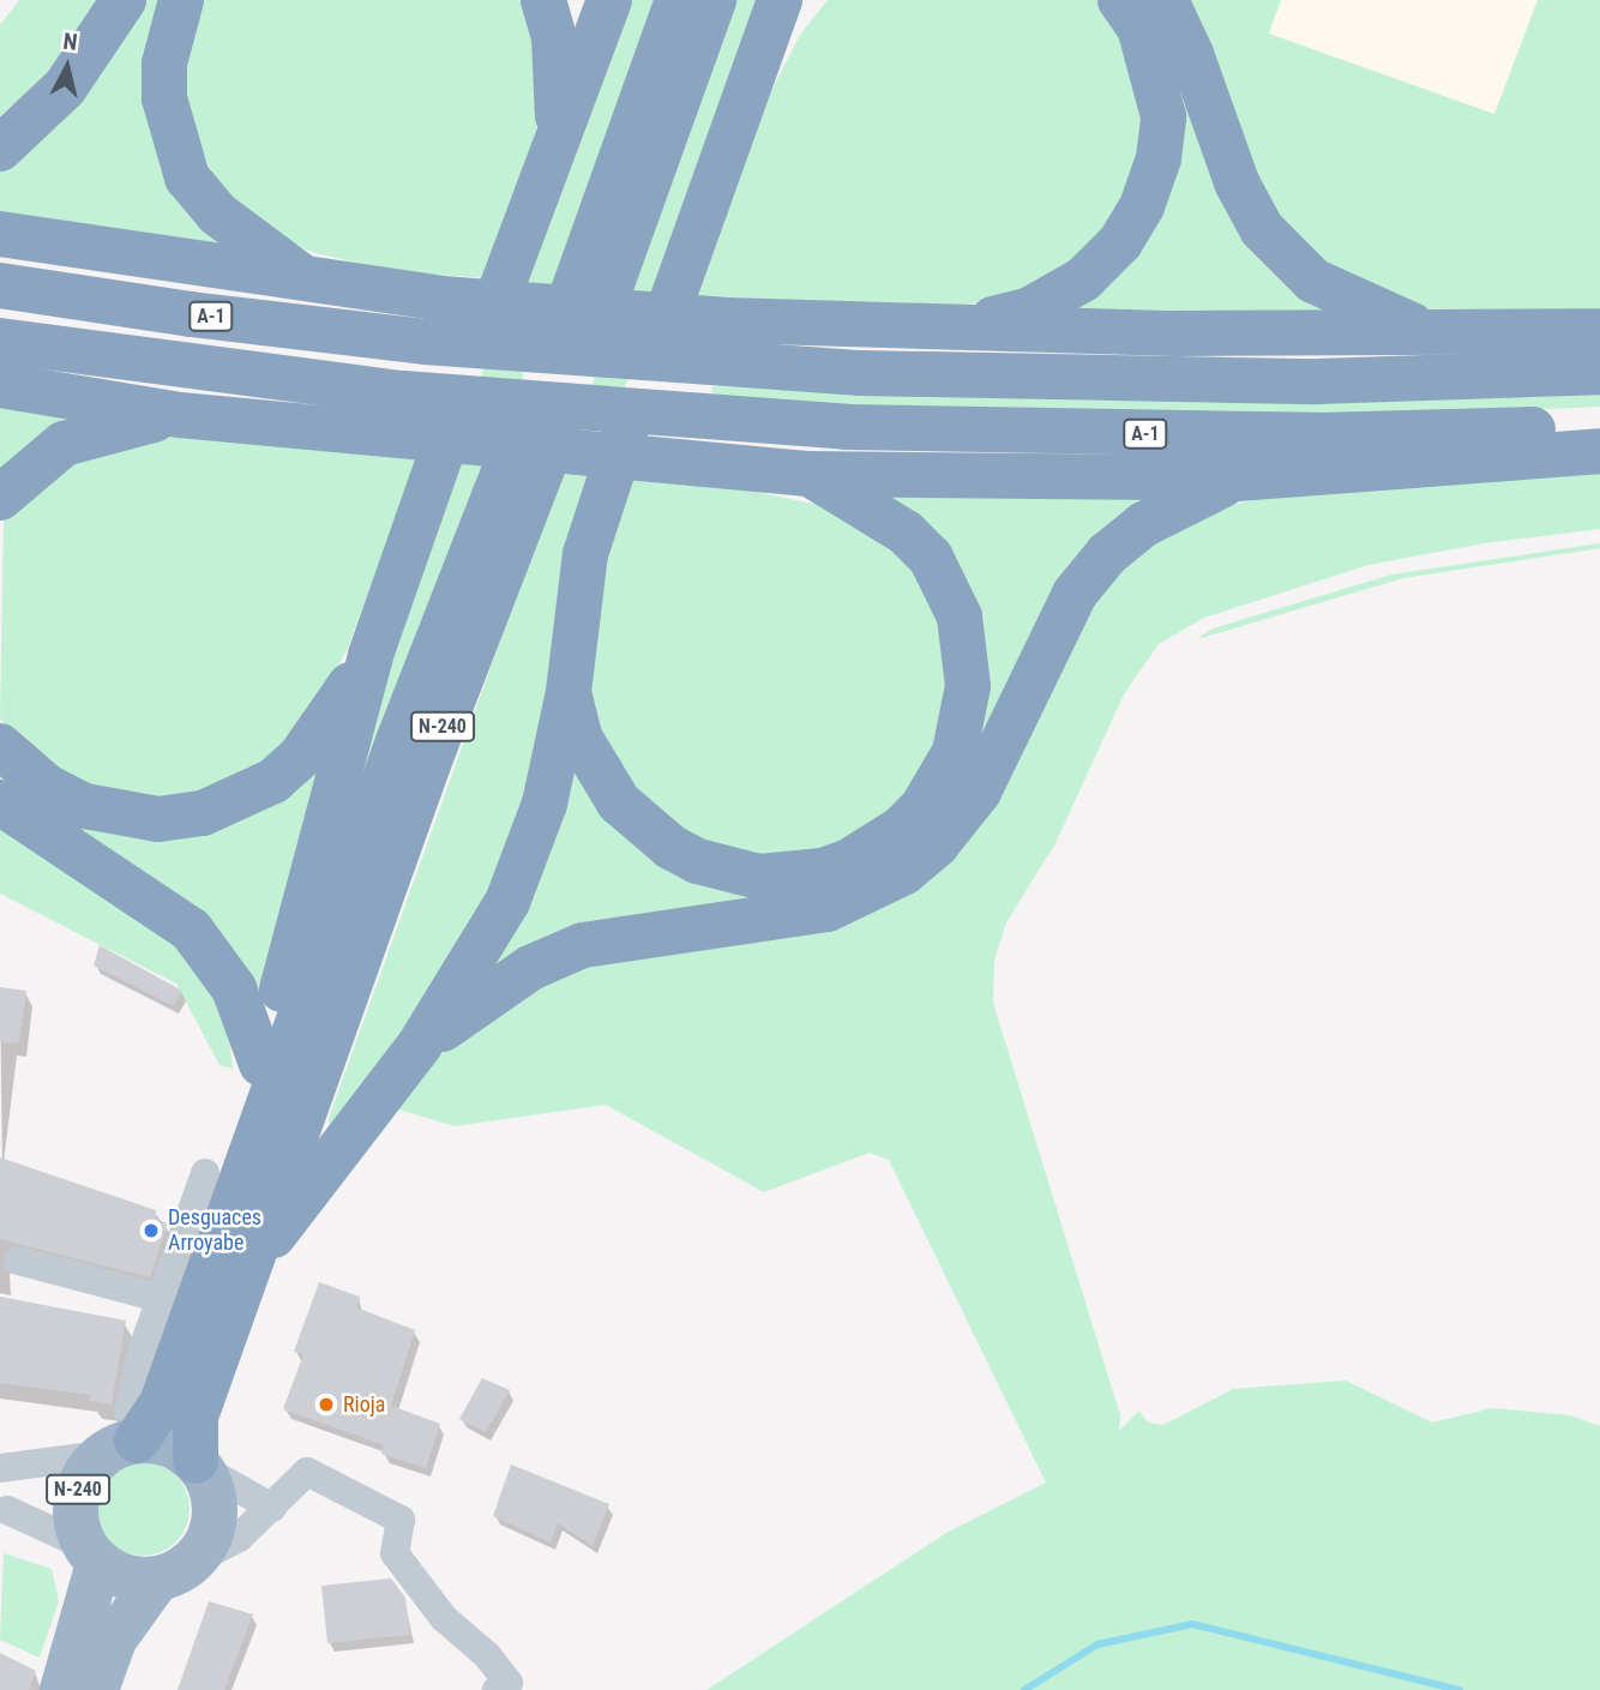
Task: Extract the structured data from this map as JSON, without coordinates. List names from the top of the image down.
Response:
{
  "streets": {
    "highway": ["A-1", "N-240"]
  },
  "places": ["Desguaces Arroyabe", "Rioja"],
  "north": "top"
}
